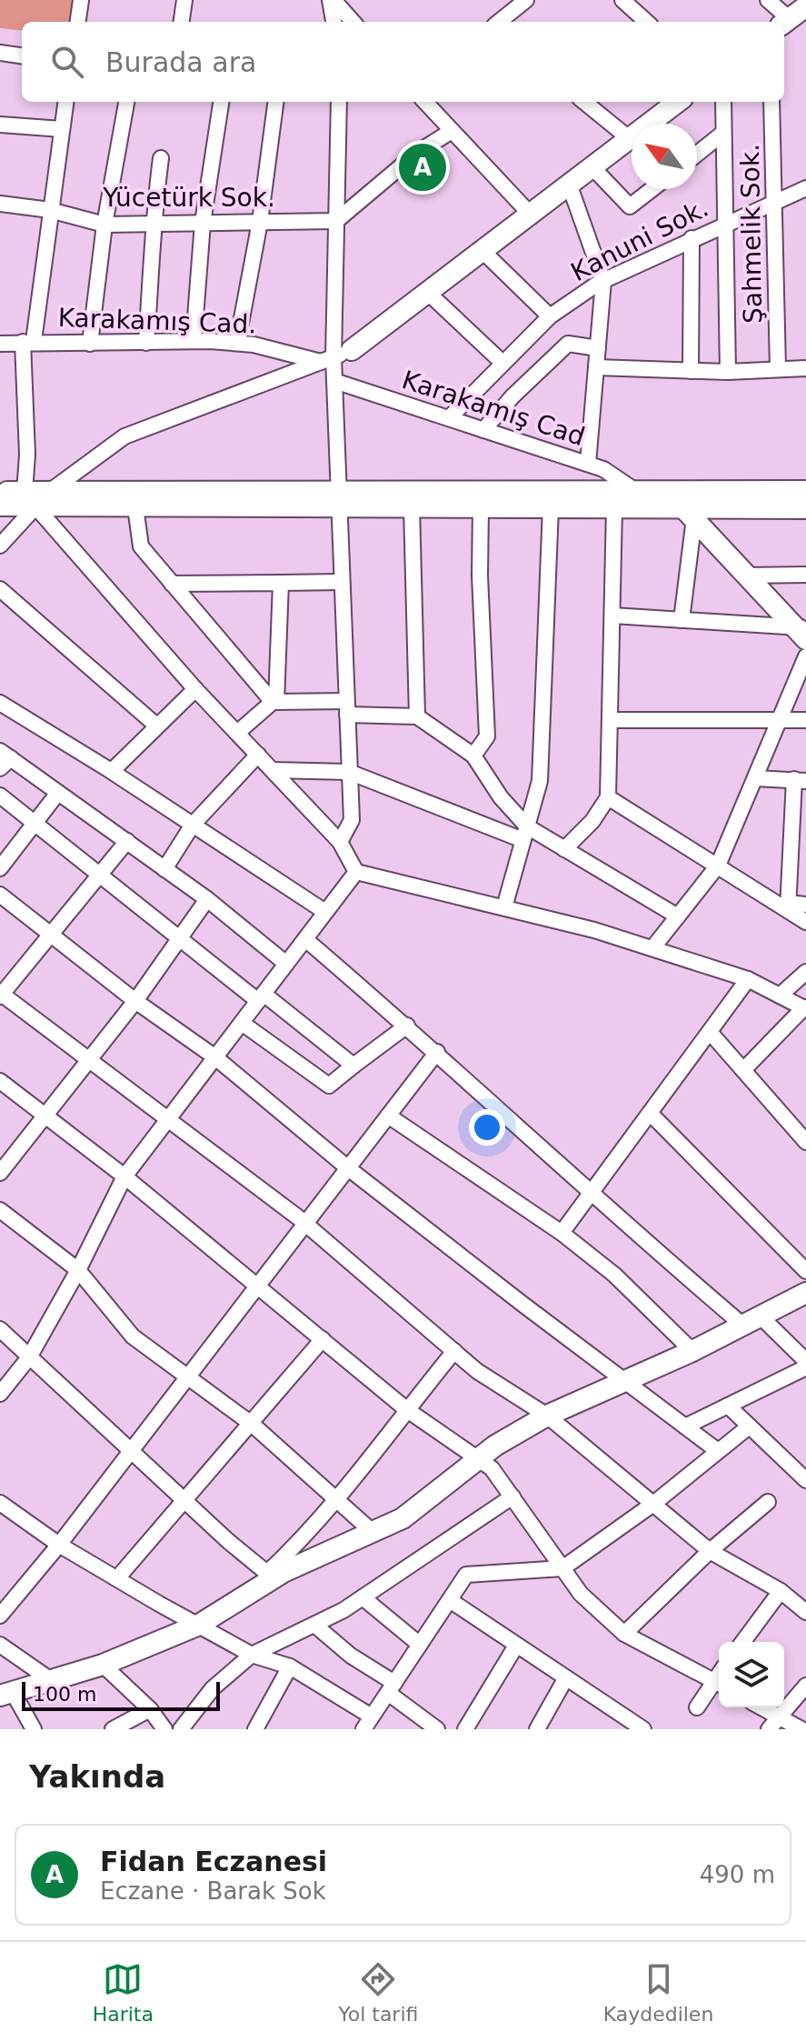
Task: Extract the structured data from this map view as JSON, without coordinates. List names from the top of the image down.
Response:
{
  "streets": {
    "street": [
      "Yücetürk Sok.",
      "Şahmelik Sok.",
      "Kanuni Sok.",
      "Karakamış Cad.",
      "Karakamış Cad"
    ]
  },
  "crossings": [
    ["Şahmelik Sok.", "Kanuni Sok."],
    ["Kanuni Sok.", "Karakamış Cad"]
  ],
  "scale_bar": "100 m",
  "north": "top left",
  "page": {
    "search": "Burada ara",
    "pins": "A",
    "scale": "100 m",
    "heading": "Yakında",
    "list": [
      {
        "mark": "A",
        "name": "Fidan Eczanesi",
        "note": "Eczane · Barak Sok",
        "value": "490 m"
      }
    ],
    "nav": ["Harita", "Yol tarifi", "Kaydedilen"]
  }
}
